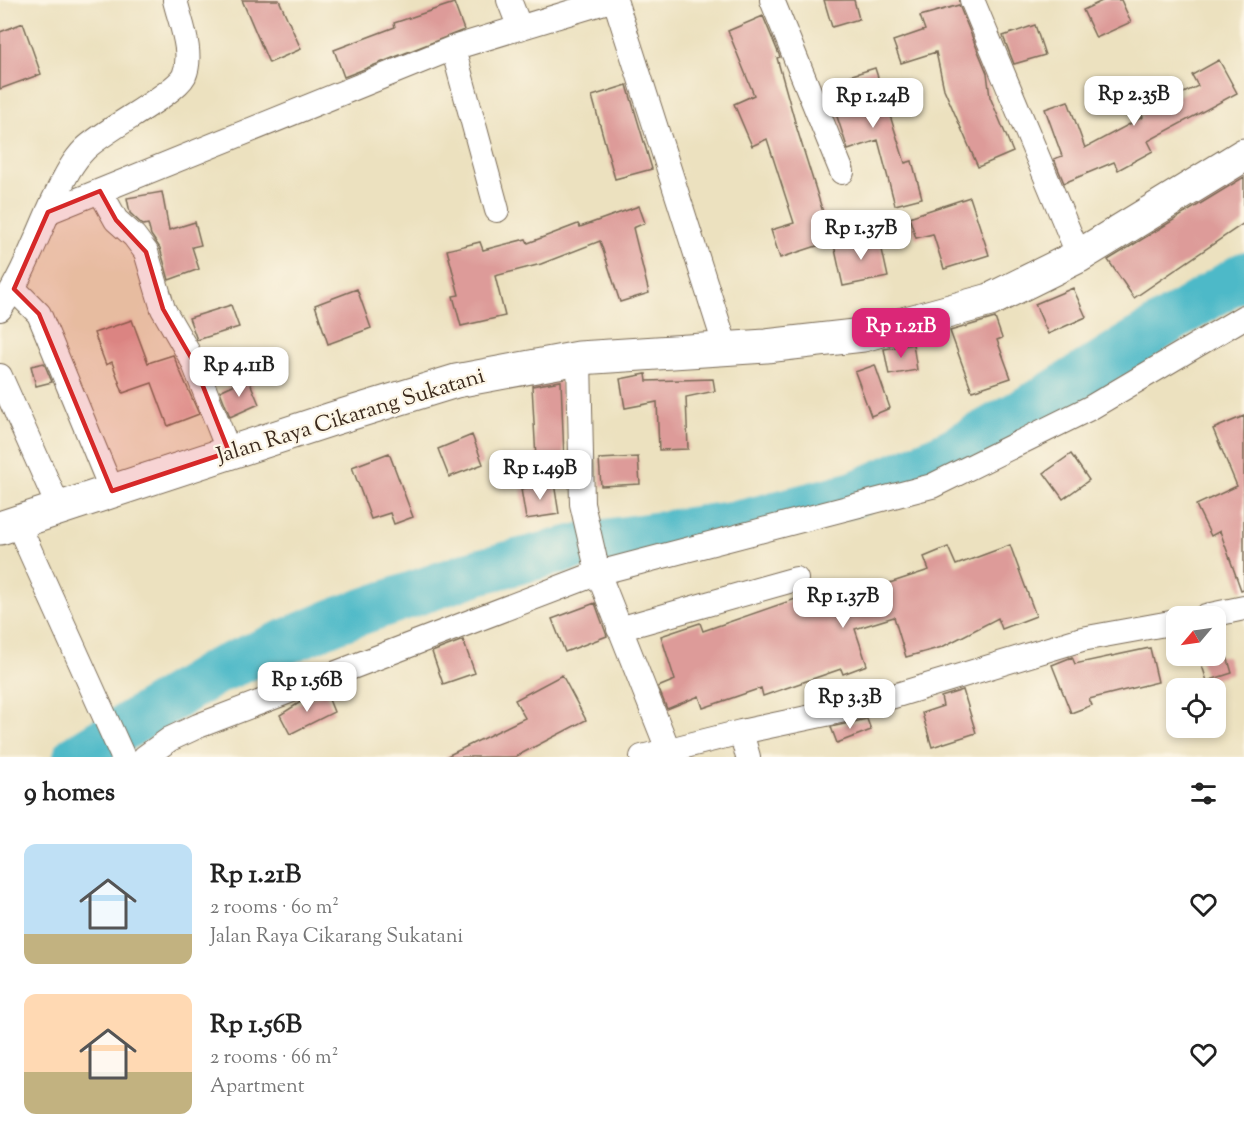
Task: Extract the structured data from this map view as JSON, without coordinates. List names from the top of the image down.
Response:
{
  "streets": {
    "main road": ["Jalan Raya Cikarang Sukatani"]
  },
  "north": "bottom left",
  "page": {
    "price": [
      "Rp 2.35B",
      "Rp 1.24B",
      "Rp 1.37B",
      "Rp 1.21B",
      "Rp 4.11B",
      "Rp 1.49B",
      "Rp 1.37B",
      "Rp 1.56B",
      "Rp 3.3B"
    ],
    "heading": "9 homes",
    "list": [
      {
        "name": "Rp 1.21B",
        "note": "2 rooms · 60 m² · Jalan Raya Cikarang Sukatani"
      },
      {
        "name": "Rp 1.56B",
        "note": "2 rooms · 66 m² · Apartment"
      }
    ]
  }
}
